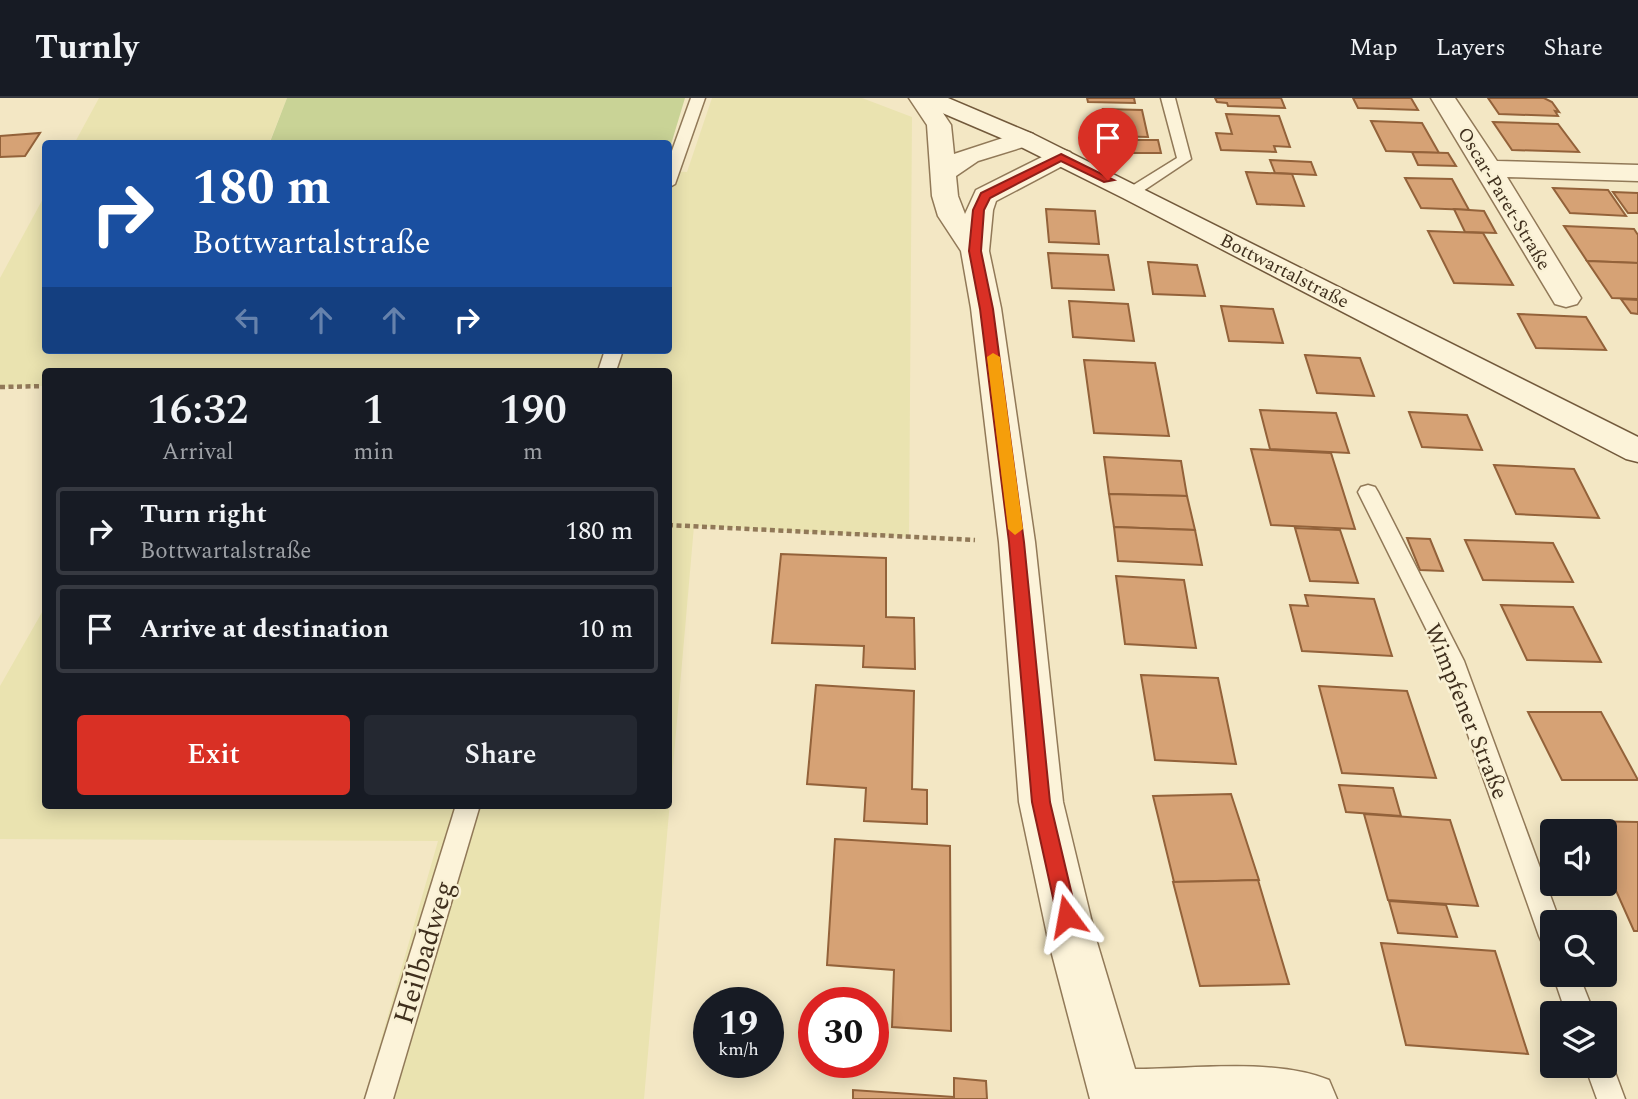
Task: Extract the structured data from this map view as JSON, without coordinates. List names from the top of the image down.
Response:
{
  "streets": {
    "street": ["Oscar-Paret-Straße", "Bottwartalstraße"],
    "lane": ["Wimpfener Straße", "Heilbadweg"]
  },
  "page": {
    "header": "Turnly",
    "nav": ["Map", "Layers", "Share"],
    "turn": ["180 m", "Bottwartalstraße"],
    "eta": [
      "16:32",
      "Arrival",
      "1",
      "min",
      "190",
      "m"
    ],
    "list": [
      {
        "name": "Turn right",
        "note": "Bottwartalstraße",
        "value": "180 m"
      },
      {
        "name": "Arrive at destination",
        "value": "10 m"
      }
    ],
    "buttons": ["Exit", "Share"],
    "speed": "19 km/h",
    "limit": "30"
  }
}
